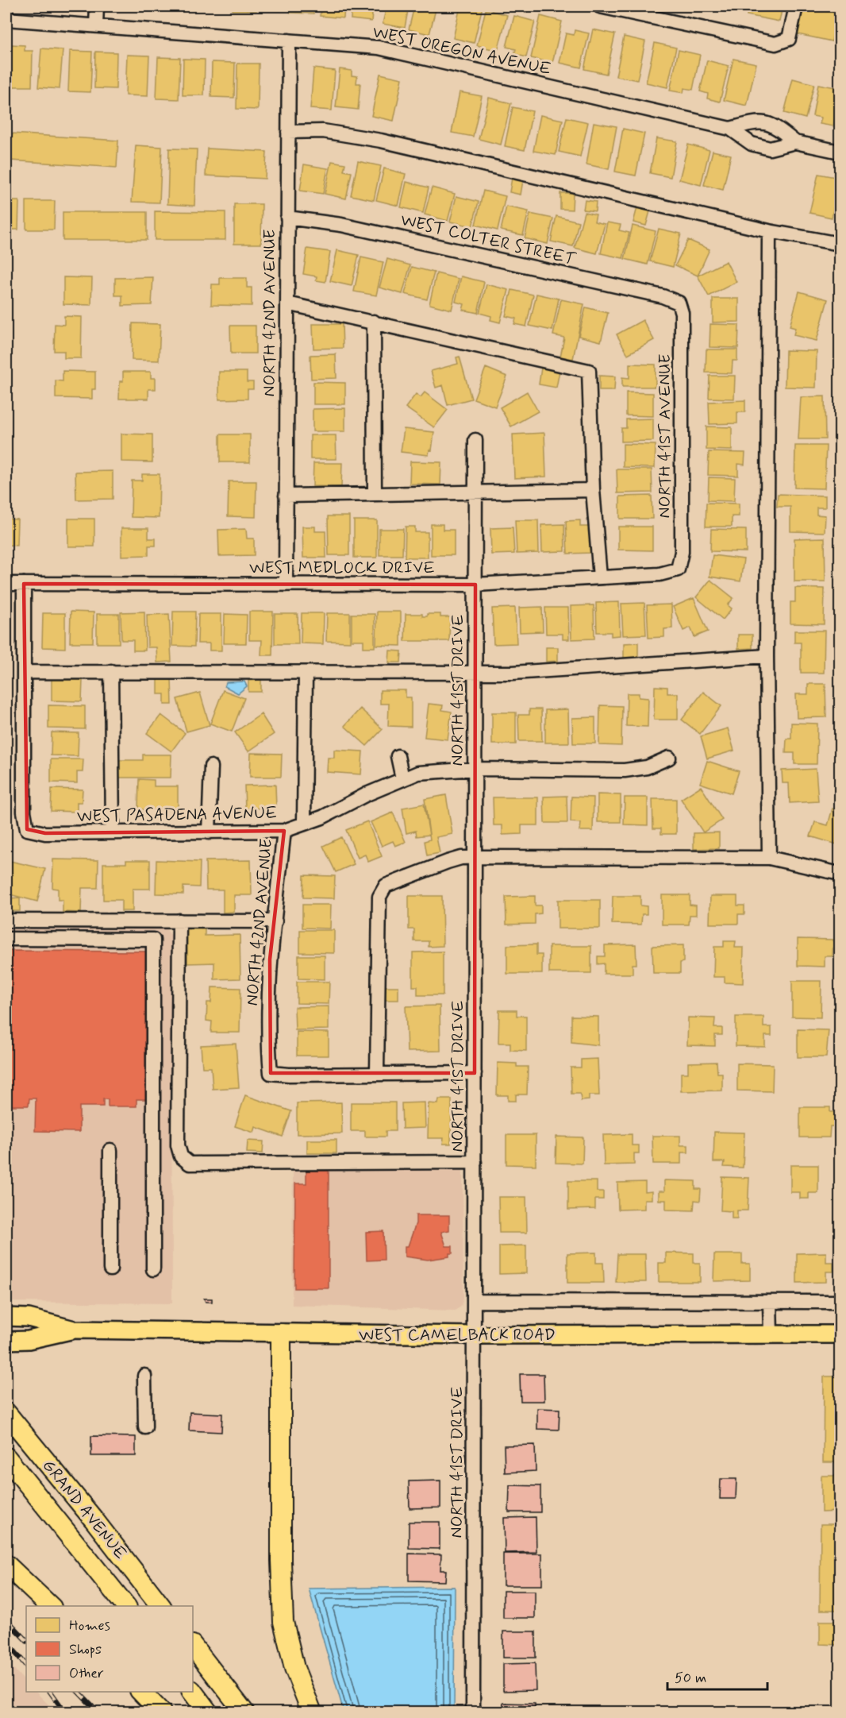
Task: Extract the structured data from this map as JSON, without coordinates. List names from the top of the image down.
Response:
{
  "streets": {
    "highway": ["GRAND AVENUE"],
    "main road": ["WEST CAMELBACK ROAD"],
    "street": [
      "WEST OREGON AVENUE",
      "WEST COLTER STREET",
      "NORTH 42ND AVENUE",
      "NORTH 41ST AVENUE",
      "WEST MEDLOCK DRIVE",
      "NORTH 41ST DRIVE",
      "WEST PASADENA AVENUE"
    ]
  },
  "crossings": [
    ["WEST OREGON AVENUE", "NORTH 42ND AVENUE"],
    ["WEST COLTER STREET", "NORTH 42ND AVENUE"],
    ["WEST COLTER STREET", "NORTH 41ST AVENUE"],
    ["NORTH 42ND AVENUE", "WEST MEDLOCK DRIVE"],
    ["NORTH 42ND AVENUE", "WEST PASADENA AVENUE"],
    ["NORTH 41ST AVENUE", "WEST MEDLOCK DRIVE"],
    ["WEST MEDLOCK DRIVE", "NORTH 41ST DRIVE"],
    ["NORTH 41ST DRIVE", "WEST PASADENA AVENUE"],
    ["NORTH 41ST DRIVE", "WEST CAMELBACK ROAD"]
  ],
  "legend": ["Homes", "Shops", "Other"],
  "scale_bar": "50 m"
}
